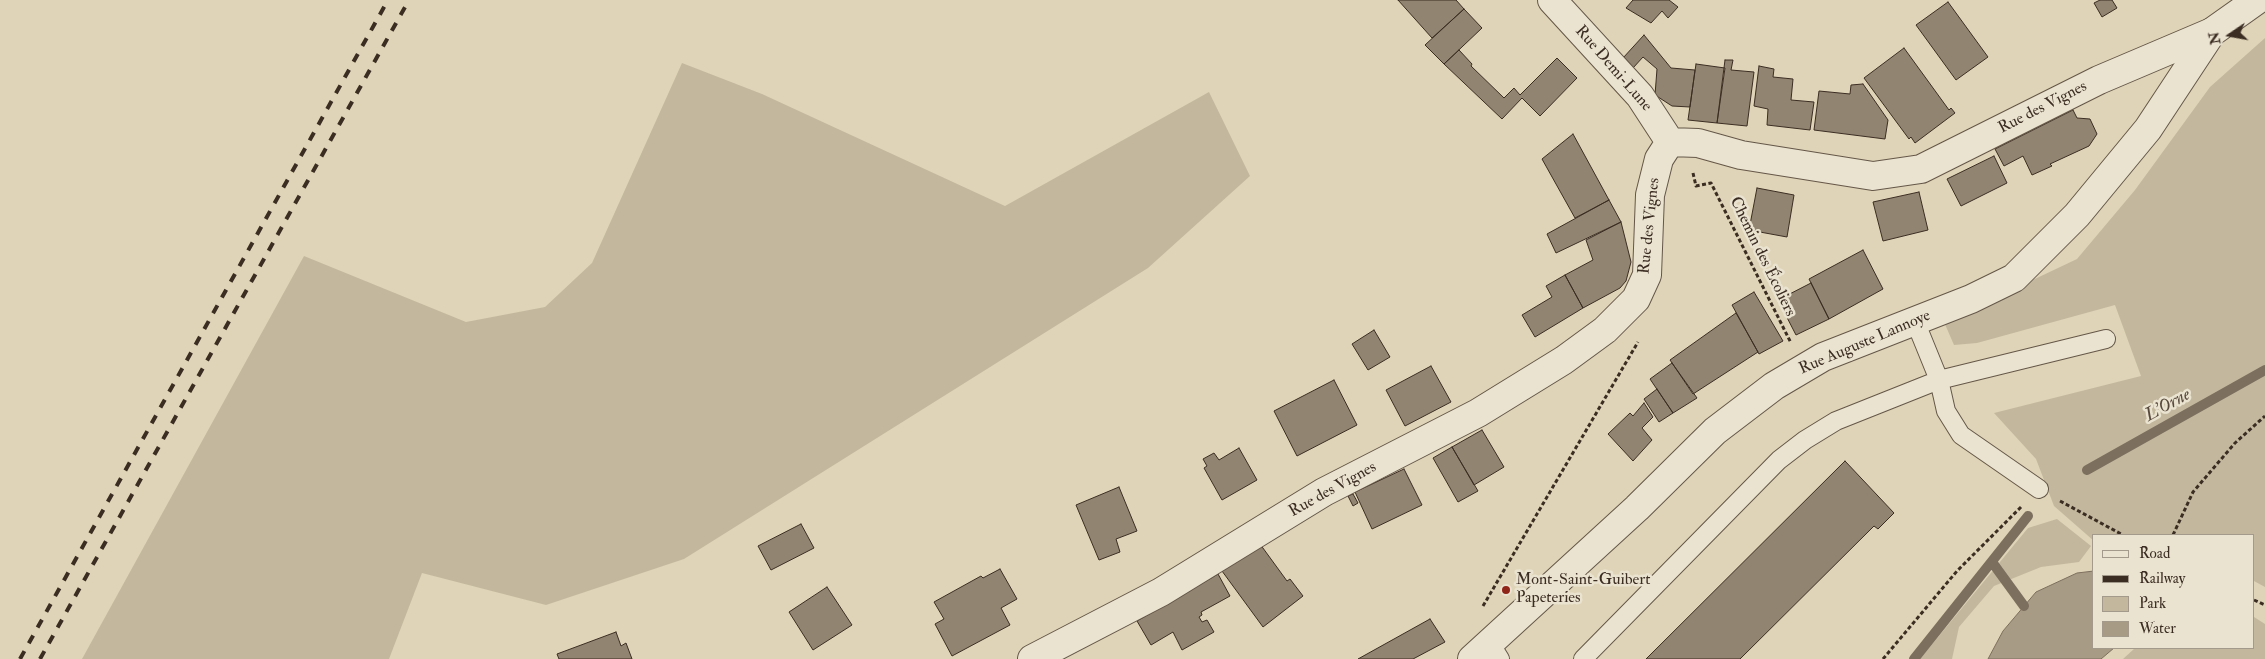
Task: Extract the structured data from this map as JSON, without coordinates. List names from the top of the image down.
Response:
{
  "streets": {
    "street": ["Rue Demi-Lune", "Rue des Vignes", "Rue Auguste Lannoye"],
    "path": ["Chemin des Écoliers"]
  },
  "crossings": [
    ["Rue Demi-Lune", "Rue des Vignes"],
    ["Rue des Vignes", "Rue Auguste Lannoye"],
    ["Chemin des Écoliers", "Rue Auguste Lannoye"]
  ],
  "water": ["L'Orne"],
  "places": ["Mont-Saint-Guibert Papeteries"],
  "legend": [
    "Road",
    "Railway",
    "Park",
    "Water"
  ],
  "north": "left"
}
